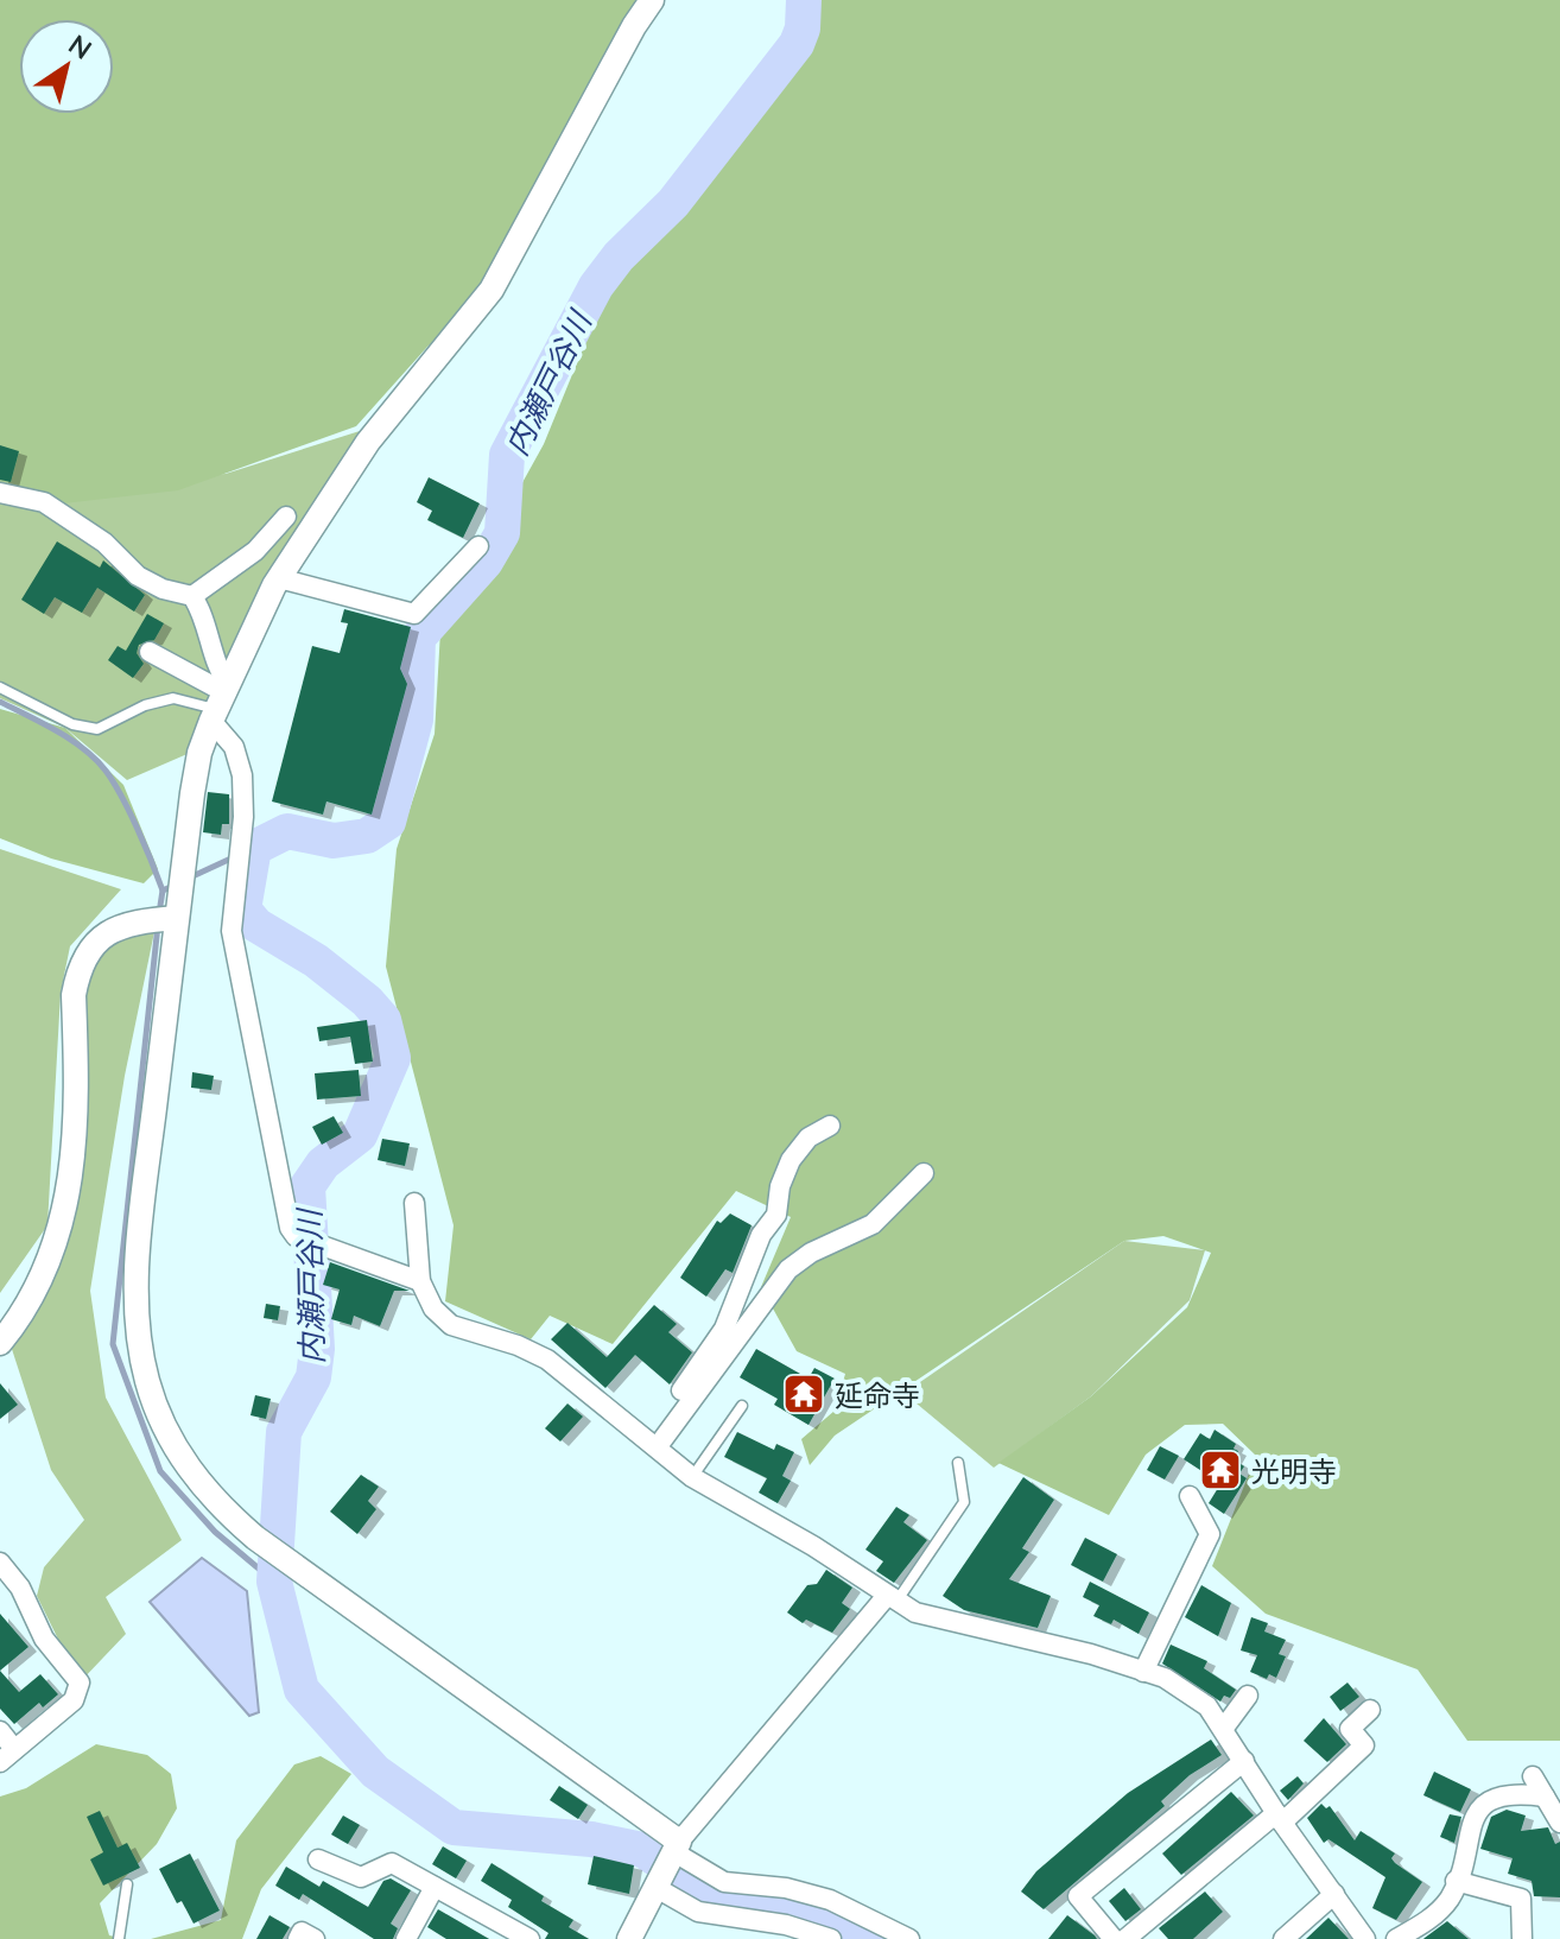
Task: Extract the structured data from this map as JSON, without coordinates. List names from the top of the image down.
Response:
{
  "water": ["内瀬戸谷川"],
  "places": {
    "temple": ["延命寺", "光明寺"]
  },
  "north": "top right"
}
